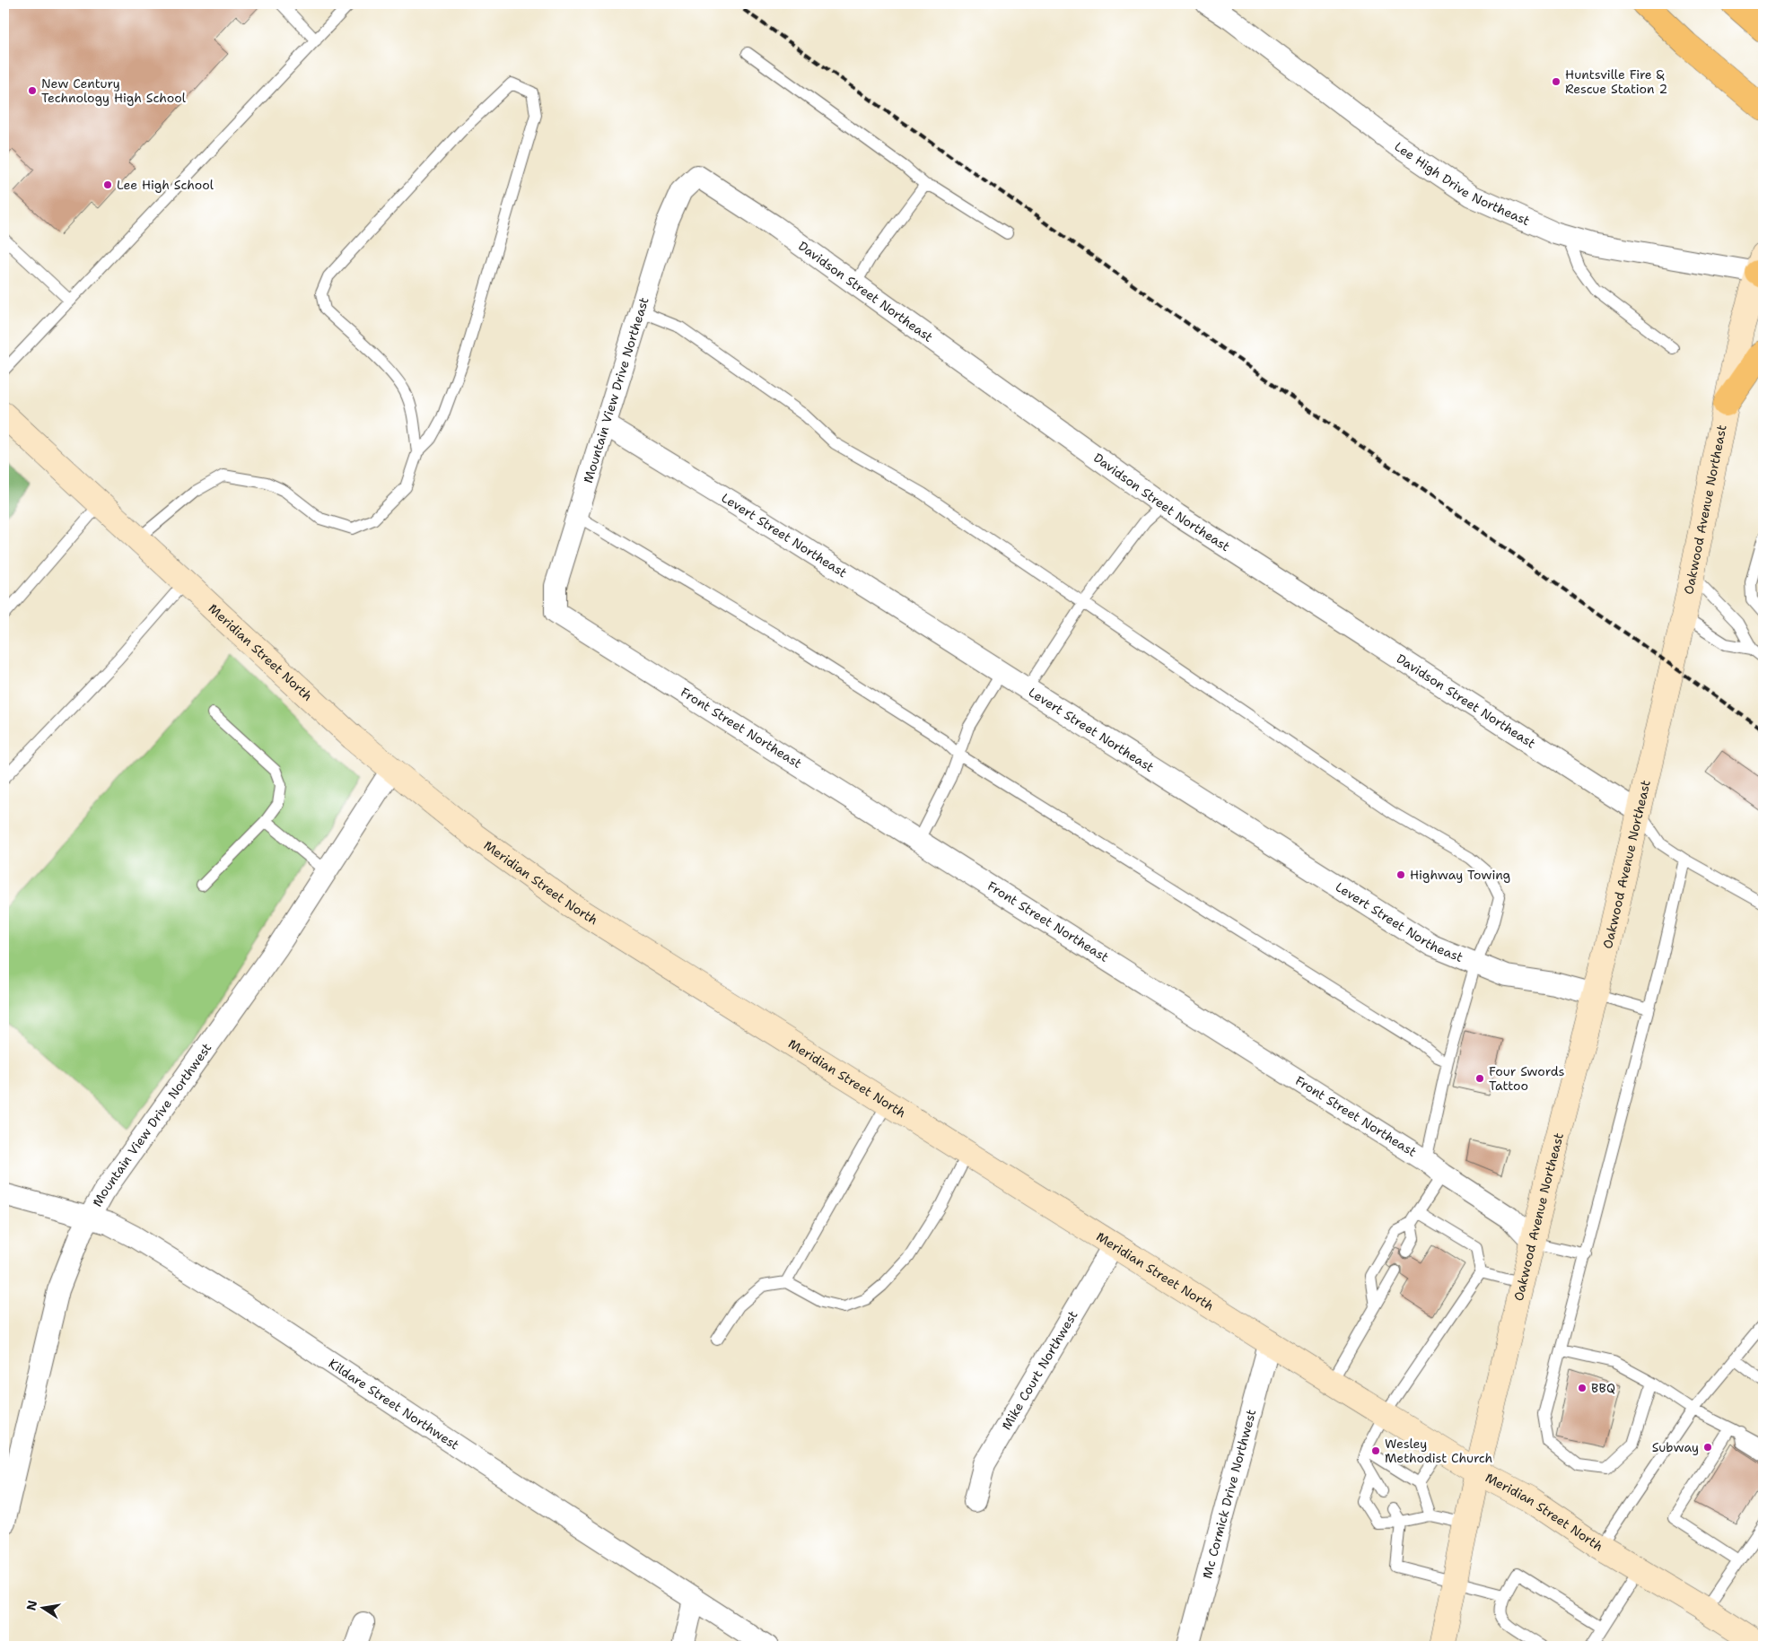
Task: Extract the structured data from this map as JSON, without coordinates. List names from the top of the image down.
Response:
{
  "streets": {
    "street": [
      "Lee High Drive Northeast",
      "Davidson Street Northeast",
      "Mountain View Drive Northeast",
      "Oakwood Avenue Northeast",
      "Levert Street Northeast",
      "Meridian Street North",
      "Front Street Northeast",
      "Mountain View Drive Northwest",
      "Mike Court Northwest",
      "Kildare Street Northwest",
      "Mc Cormick Drive Northwest"
    ]
  },
  "crossings": [
    ["Lee High Drive Northeast", "Oakwood Avenue Northeast"],
    ["Davidson Street Northeast", "Mountain View Drive Northeast"],
    ["Davidson Street Northeast", "Oakwood Avenue Northeast"],
    ["Mountain View Drive Northeast", "Levert Street Northeast"],
    ["Mountain View Drive Northeast", "Front Street Northeast"],
    ["Oakwood Avenue Northeast", "Levert Street Northeast"],
    ["Oakwood Avenue Northeast", "Meridian Street North"],
    ["Oakwood Avenue Northeast", "Front Street Northeast"],
    ["Meridian Street North", "Mountain View Drive Northwest"],
    ["Meridian Street North", "Mike Court Northwest"],
    ["Meridian Street North", "Mc Cormick Drive Northwest"],
    ["Mountain View Drive Northwest", "Kildare Street Northwest"]
  ],
  "places": [
    "Huntsville Fire & Rescue Station 2",
    "New Century Technology High School",
    "Lee High School",
    "Highway Towing",
    "Four Swords Tattoo",
    "BBQ",
    "Subway",
    "Wesley Methodist Church"
  ],
  "north": "left"
}
